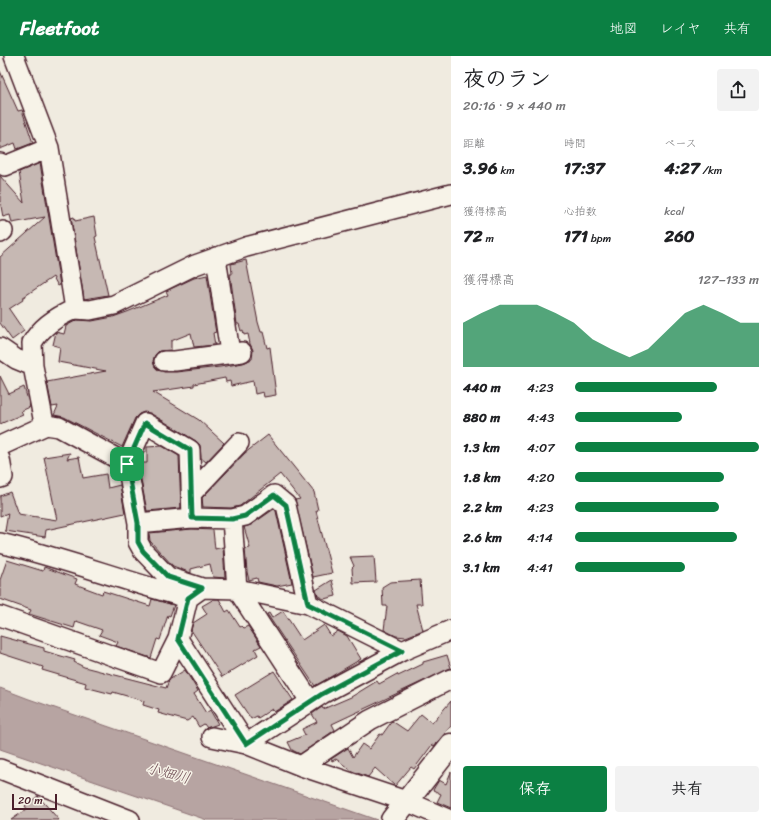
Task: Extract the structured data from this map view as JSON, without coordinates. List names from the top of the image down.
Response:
{
  "water": ["小畑川"],
  "scale_bar": "20 m",
  "page": {
    "header": "Fleetfoot",
    "nav": ["地図", "レイヤ", "共有"],
    "heading": ["夜のラン", "20:16 · 9 × 440 m"],
    "stats": [
      ["距離", "3.96 km"],
      ["時間", "17:37"],
      ["ペース", "4:27 /km"],
      ["獲得標高", "72 m"],
      ["心拍数", "171 bpm"],
      ["kcal", "260"]
    ],
    "chart": ["獲得標高", "127–133 m"],
    "list": [
      {
        "name": "440 m",
        "note": "4:23"
      },
      {
        "name": "880 m",
        "note": "4:43"
      },
      {
        "name": "1.3 km",
        "note": "4:07"
      },
      {
        "name": "1.8 km",
        "note": "4:20"
      },
      {
        "name": "2.2 km",
        "note": "4:23"
      },
      {
        "name": "2.6 km",
        "note": "4:14"
      },
      {
        "name": "3.1 km",
        "note": "4:41"
      }
    ],
    "buttons": ["保存", "共有"],
    "scale": "20 m"
  }
}
